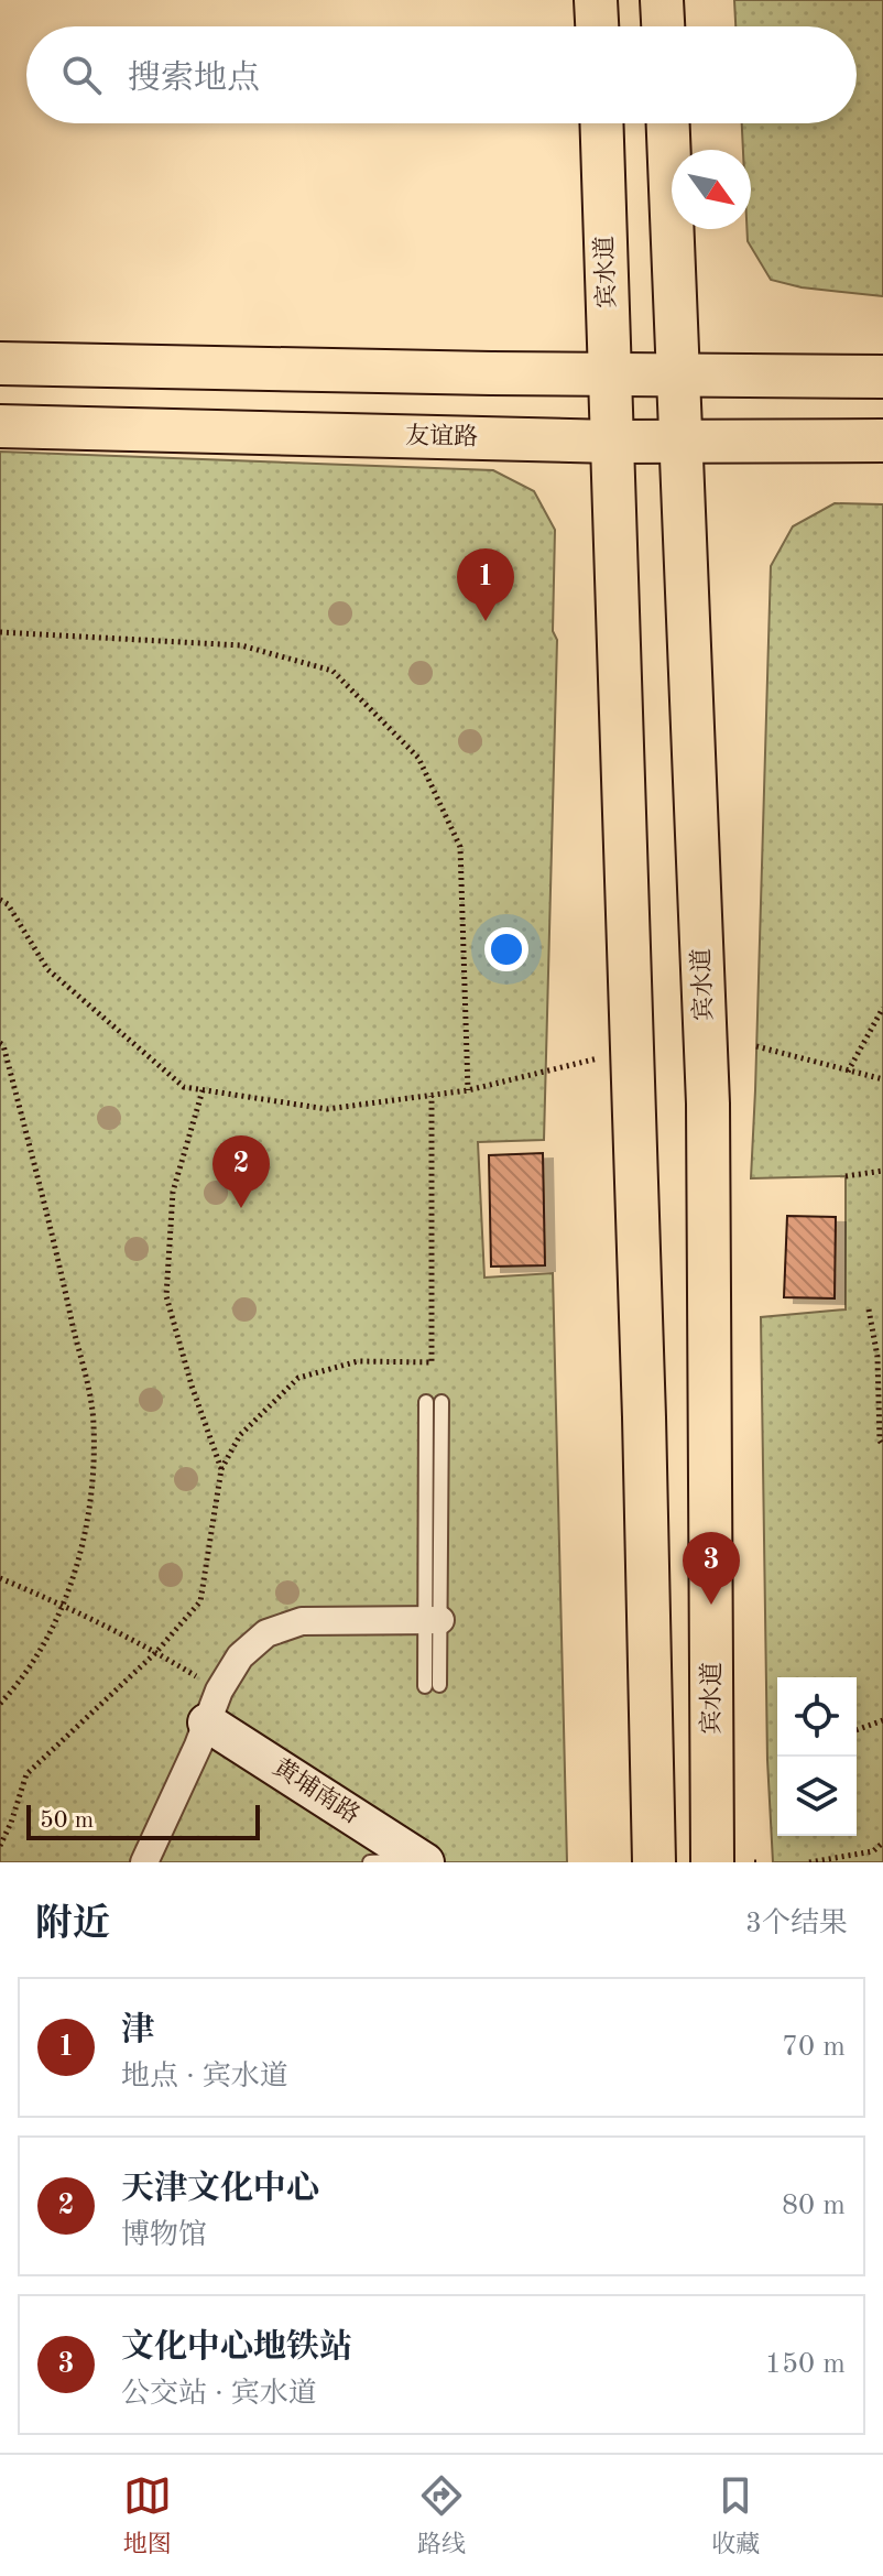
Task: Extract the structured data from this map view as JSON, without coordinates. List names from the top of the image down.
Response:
{
  "streets": {
    "main road": ["宾水道", "友谊路"],
    "street": ["黄埔南路"]
  },
  "crossings": [
    ["宾水道", "友谊路"]
  ],
  "scale_bar": "50 m",
  "north": "bottom right",
  "page": {
    "search": "搜索地点",
    "pins": ["1", "2", "3"],
    "scale": "50 m",
    "heading": ["附近", "3个结果"],
    "list": [
      {
        "mark": "1",
        "name": "津",
        "note": "地点 · 宾水道",
        "value": "70 m"
      },
      {
        "mark": "2",
        "name": "天津文化中心",
        "note": "博物馆",
        "value": "80 m"
      },
      {
        "mark": "3",
        "name": "文化中心地铁站",
        "note": "公交站 · 宾水道",
        "value": "150 m"
      }
    ],
    "nav": ["地图", "路线", "收藏"]
  }
}
